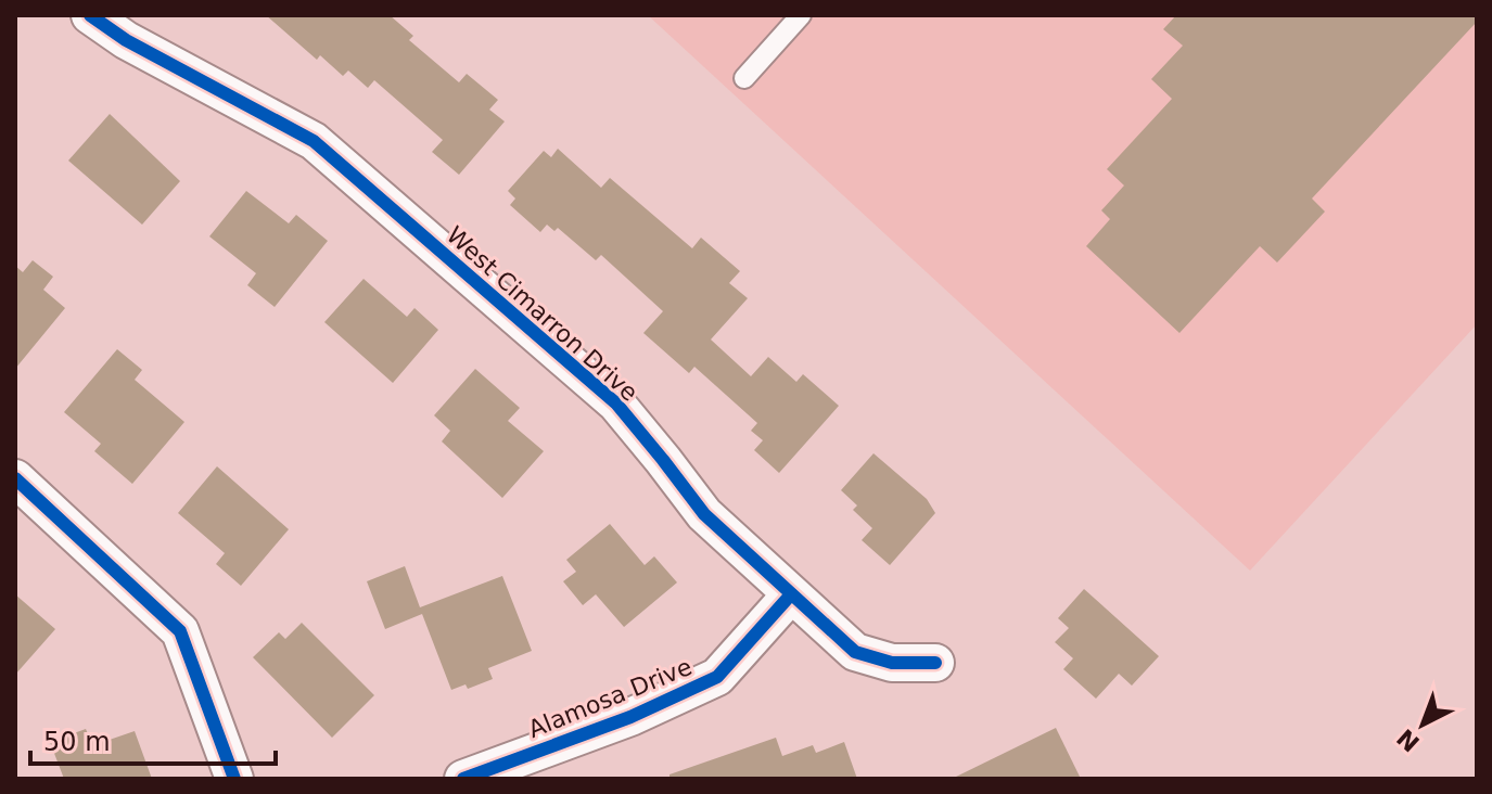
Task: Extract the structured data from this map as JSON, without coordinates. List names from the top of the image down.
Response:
{
  "streets": {
    "street": ["West Cimarron Drive", "Alamosa Drive"]
  },
  "crossings": [
    ["West Cimarron Drive", "Alamosa Drive"]
  ],
  "scale_bar": "50 m",
  "north": "bottom left"
}
